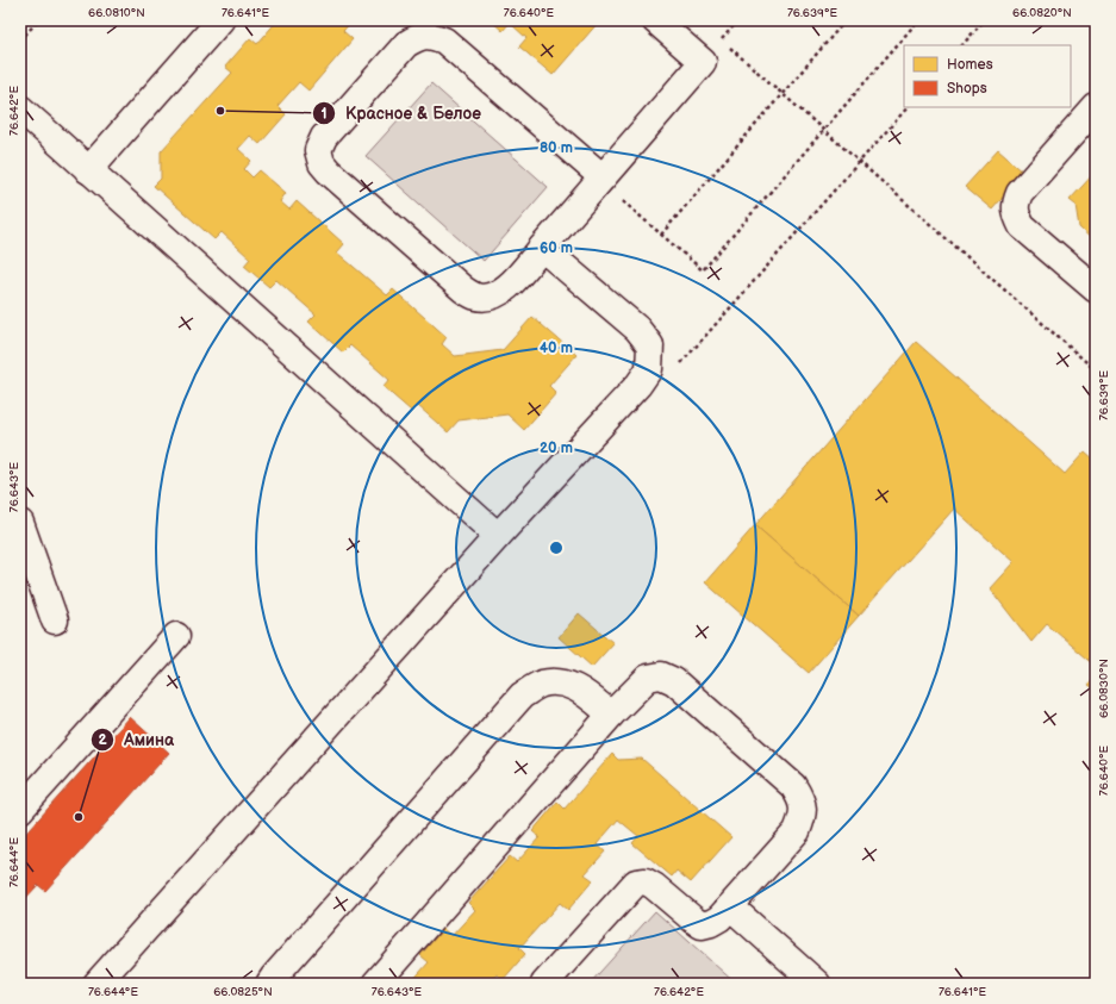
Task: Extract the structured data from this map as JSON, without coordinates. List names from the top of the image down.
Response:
{
  "places": ["Красное & Белое", "Амина"],
  "legend": ["Homes", "Shops"],
  "coordinates": [
    "66.0810°N",
    "76.641°E",
    "76.640°E",
    "76.639°E",
    "66.0820°N",
    "76.642°E",
    "76.643°E",
    "66.0830°N",
    "76.644°E",
    "66.0825°N"
  ],
  "rings": [
    "80 m",
    "60 m",
    "40 m",
    "20 m"
  ]
}
